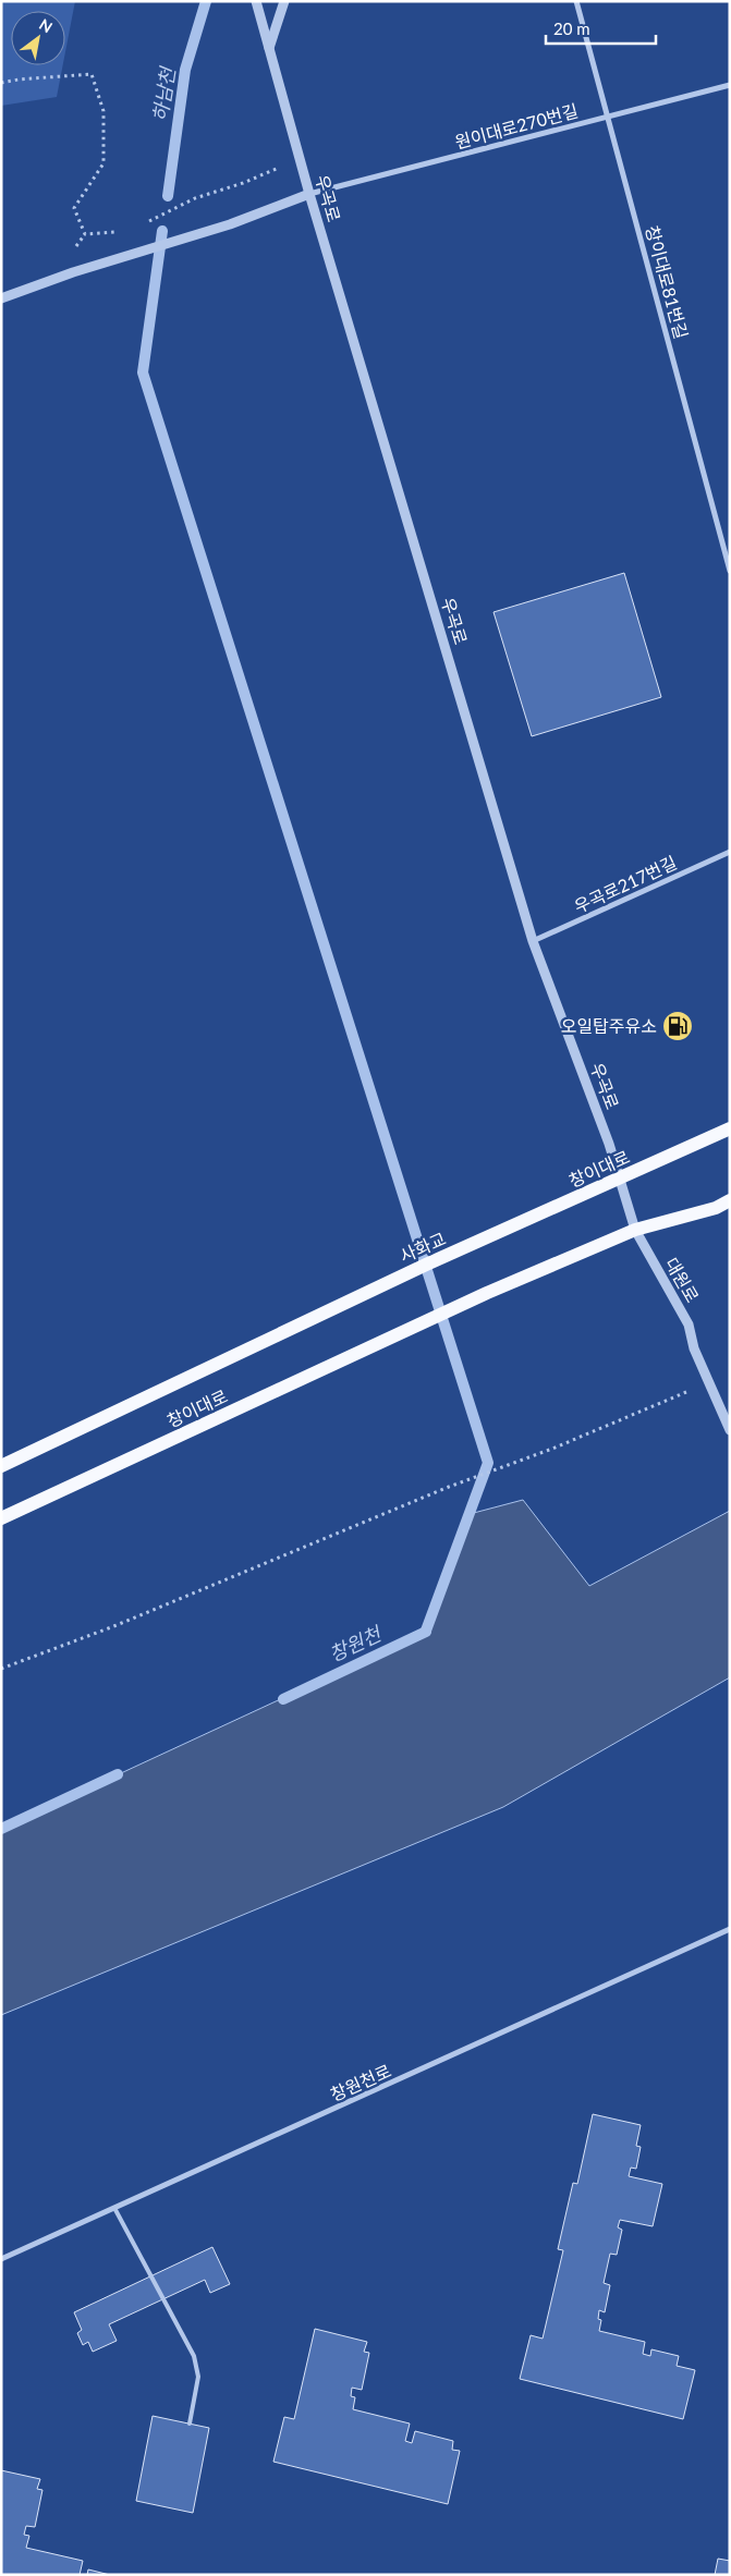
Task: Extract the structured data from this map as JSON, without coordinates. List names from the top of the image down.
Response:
{
  "streets": {
    "main road": ["창이대로", "사화교"],
    "street": [
      "원이대로270번길",
      "우곡로",
      "창이대로81번길",
      "우곡로217번길",
      "대원로",
      "창원천로"
    ]
  },
  "crossings": [
    ["원이대로270번길", "우곡로"],
    ["원이대로270번길", "창이대로81번길"],
    ["우곡로", "우곡로217번길"],
    ["우곡로", "창이대로"],
    ["우곡로", "대원로"],
    ["창이대로", "사화교"],
    ["창이대로", "대원로"]
  ],
  "water": ["하남천", "창원천"],
  "places": {
    "fuel station": ["오일탑주유소"]
  },
  "scale_bar": "20 m",
  "north": "top right"
}
